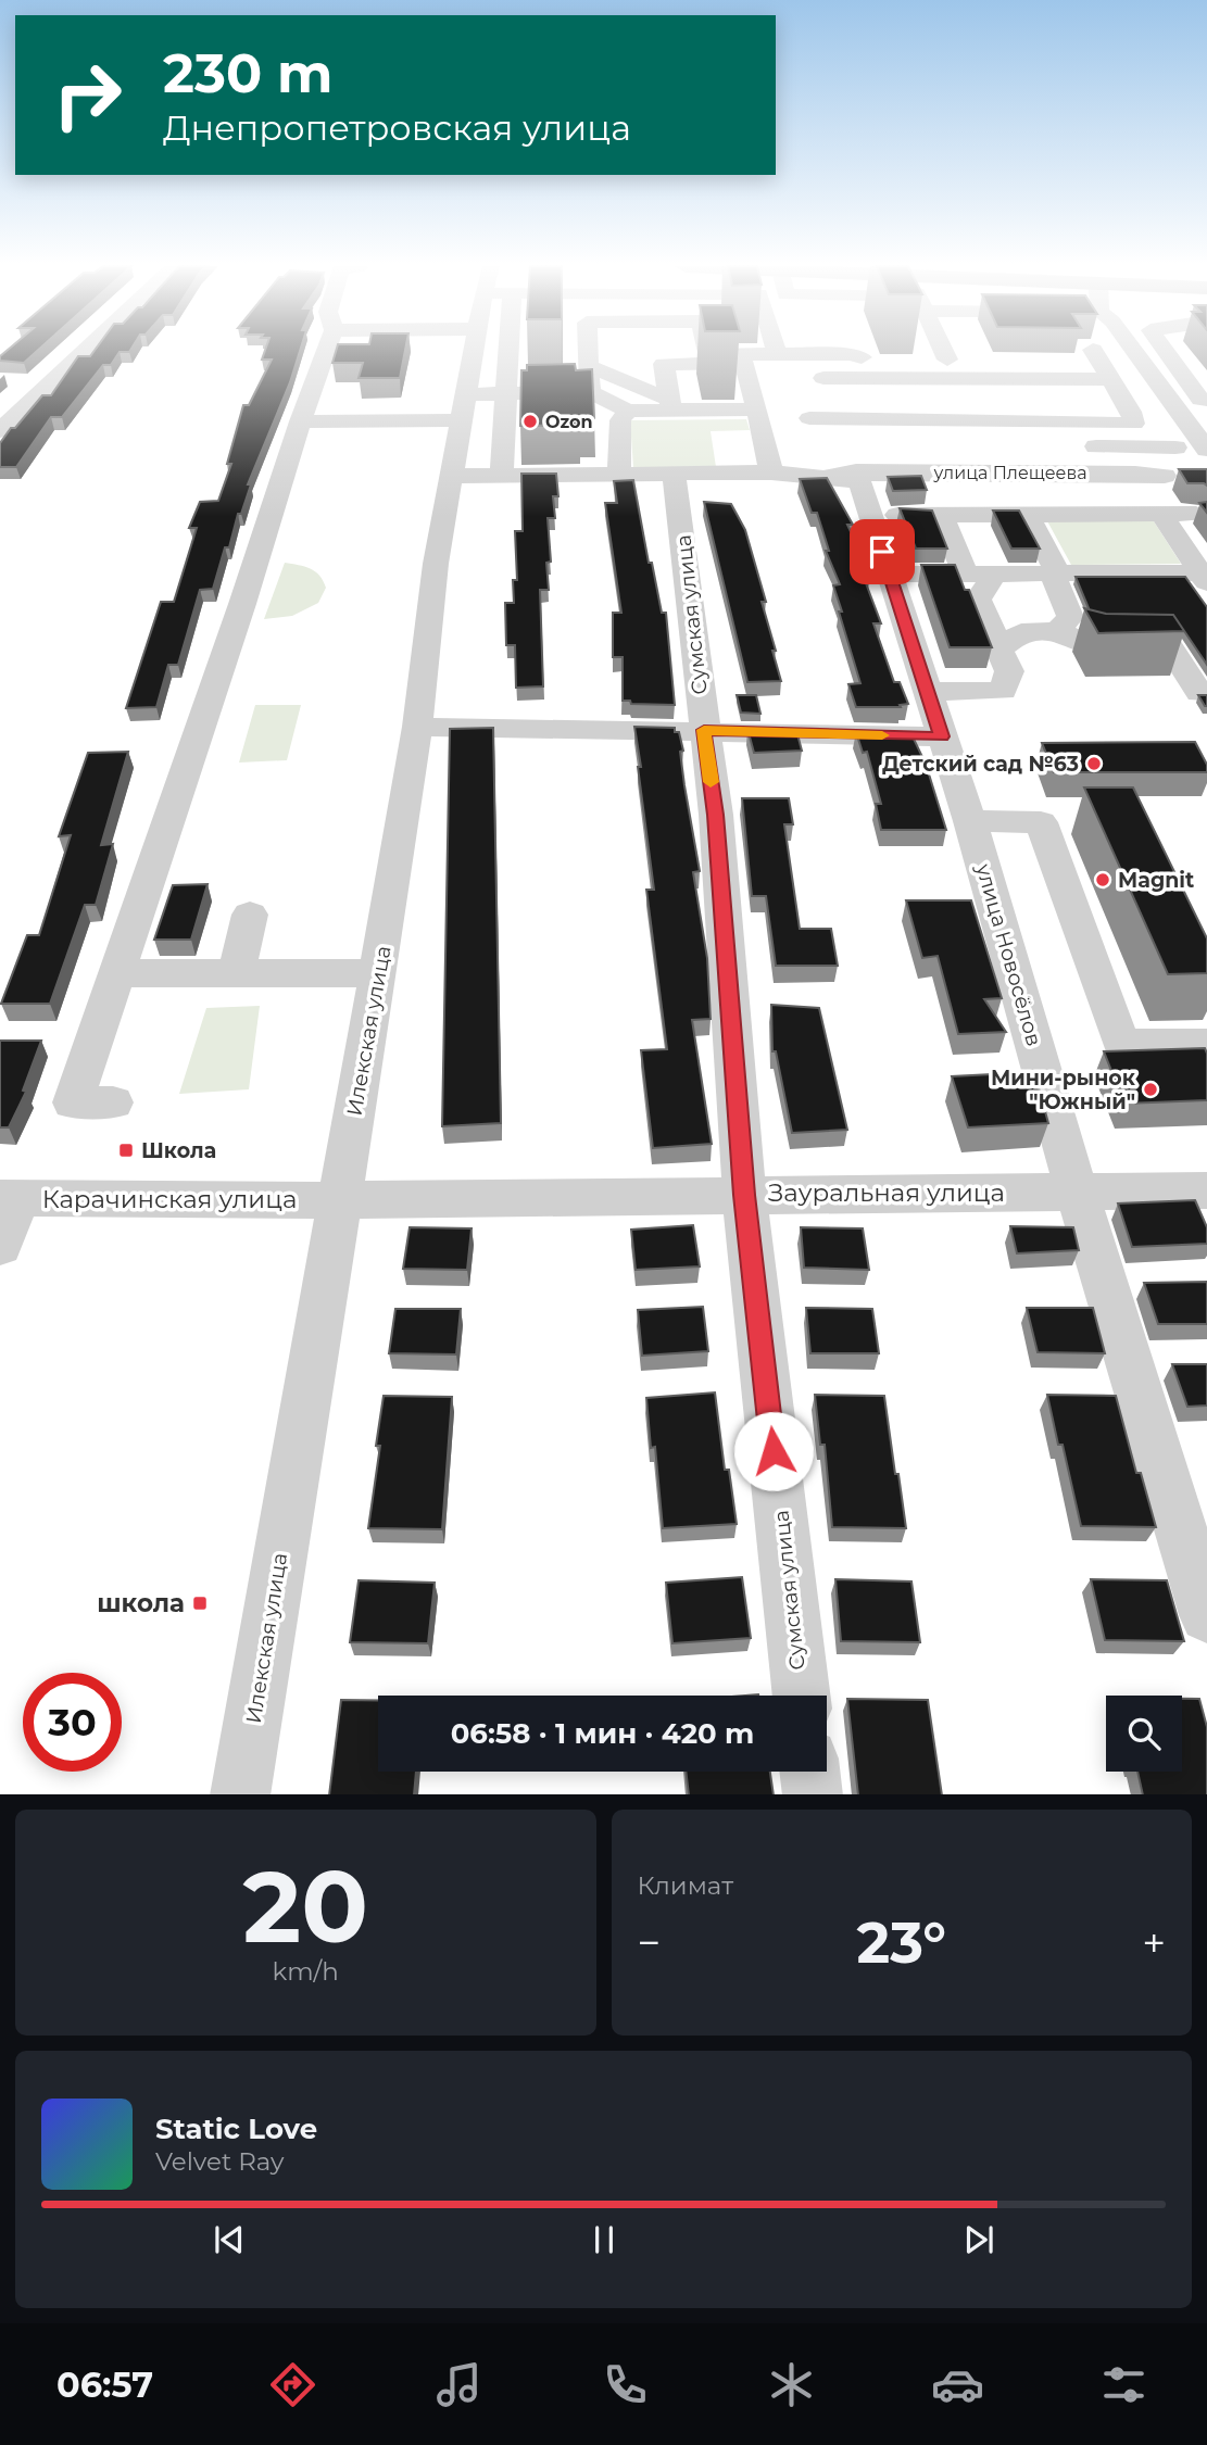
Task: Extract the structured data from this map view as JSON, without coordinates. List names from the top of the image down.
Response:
{
  "streets": {
    "street": [
      "улица Плещеева",
      "Сумская улица",
      "улица Новосёлов",
      "Илекская улица",
      "Зауральная улица",
      "Карачинская улица"
    ]
  },
  "crossings": [
    ["улица Плещеева", "Сумская улица"],
    ["улица Плещеева", "улица Новосёлов"],
    ["улица Плещеева", "Илекская улица"],
    ["Сумская улица", "Зауральная улица"],
    ["улица Новосёлов", "Зауральная улица"],
    ["Илекская улица", "Зауральная улица"],
    ["Илекская улица", "Карачинская улица"],
    ["Зауральная улица", "Карачинская улица"]
  ],
  "places": {
    "other": [
      "Ozon",
      "Детский сад №63",
      "Magnit",
      "Мини-рынок \"Южный\""
    ],
    "transit": ["Школа", "школа"]
  },
  "page": {
    "turn": ["230 m", "Днепропетровская улица"],
    "limit": "30",
    "trip": "06:58 · 1 мин · 420 m",
    "tile": [
      ["20", "km/h"],
      "Климат"
    ],
    "heat": ["−", "23°", "+"],
    "song": ["Static Love", "Velvet Ray"],
    "tabs": "06:57"
  }
}
